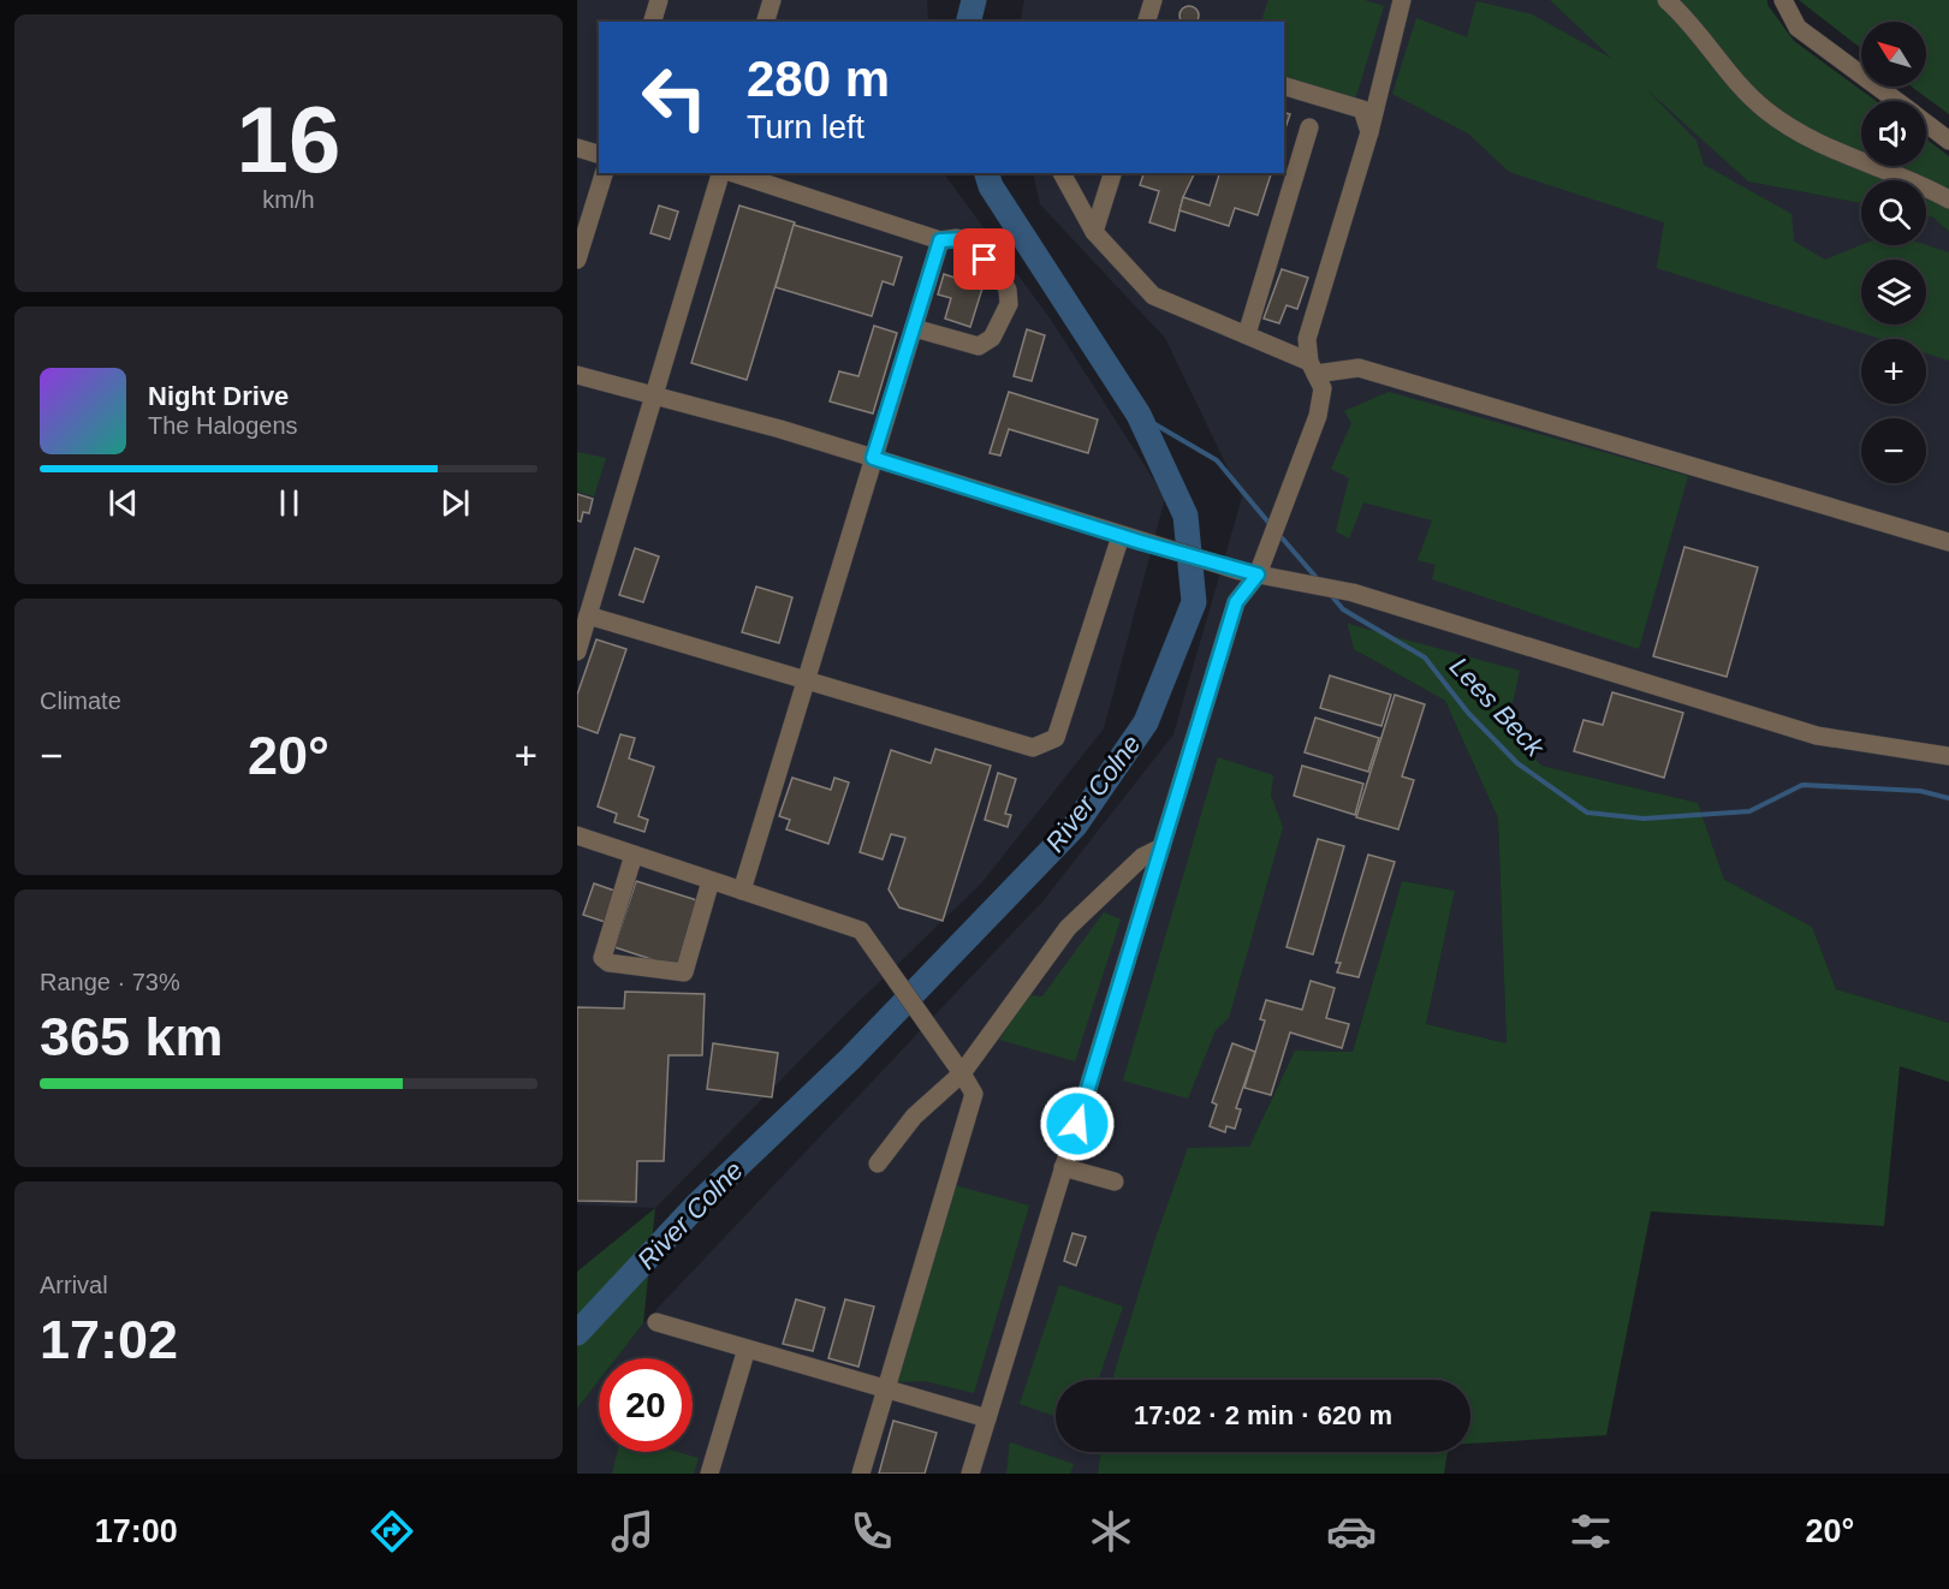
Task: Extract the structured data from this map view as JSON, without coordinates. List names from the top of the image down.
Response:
{
  "water": ["Lees Beck", "River Colne"],
  "north": "top left",
  "page": {
    "tile": [
      ["16", "km/h"],
      "Climate",
      ["Range · 73%", "365 km"],
      ["Arrival", "17:02"]
    ],
    "map_buttons": ["+", "−"],
    "turn": ["280 m", "Turn left"],
    "song": ["Night Drive", "The Halogens"],
    "heat": ["−", "20°", "+"],
    "limit": "20",
    "trip": "17:02 · 2 min · 620 m",
    "tabs": ["17:00", "20°"]
  }
}
